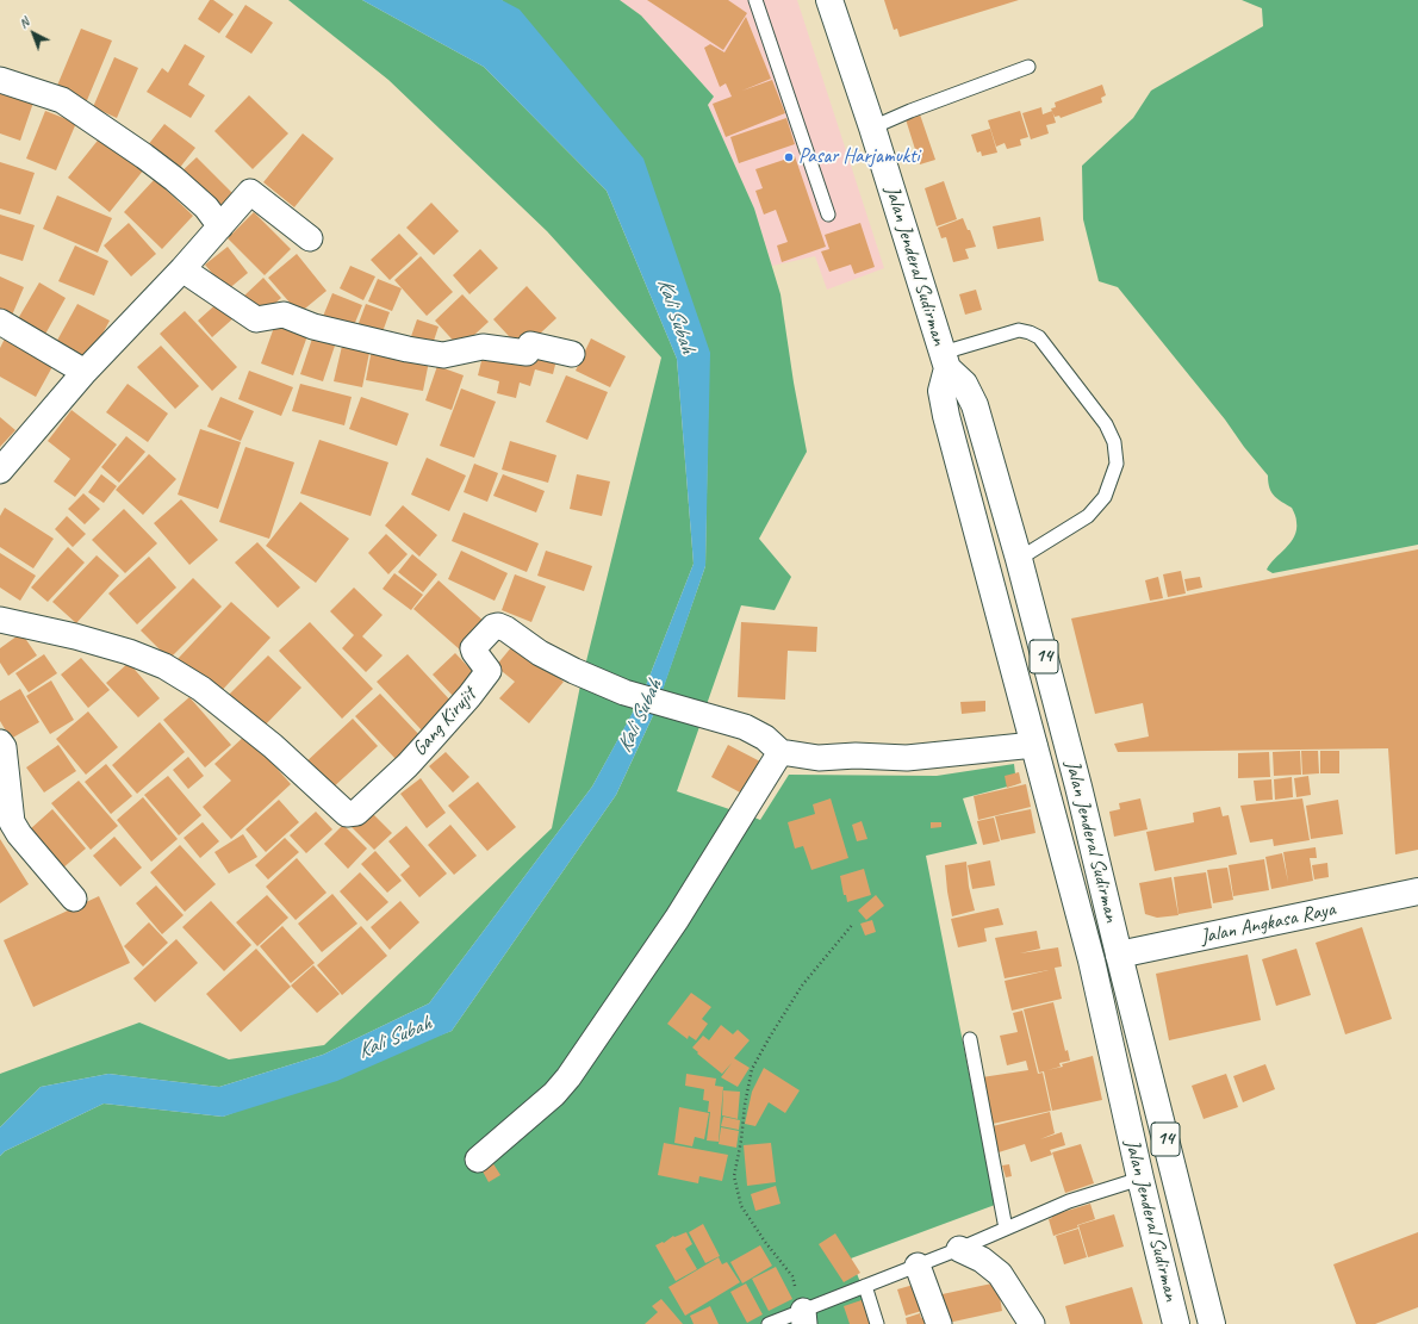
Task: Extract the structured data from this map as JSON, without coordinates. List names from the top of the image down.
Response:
{
  "streets": {
    "main road": ["Jalan Jenderal Sudirman", "14", "Jalan Angkasa Raya"],
    "street": ["Gang Kirujit"]
  },
  "crossings": [
    ["Jalan Jenderal Sudirman", "Jalan Angkasa Raya"]
  ],
  "water": ["Kali Subah"],
  "places": ["Pasar Harjamukti"],
  "north": "top left"
}
